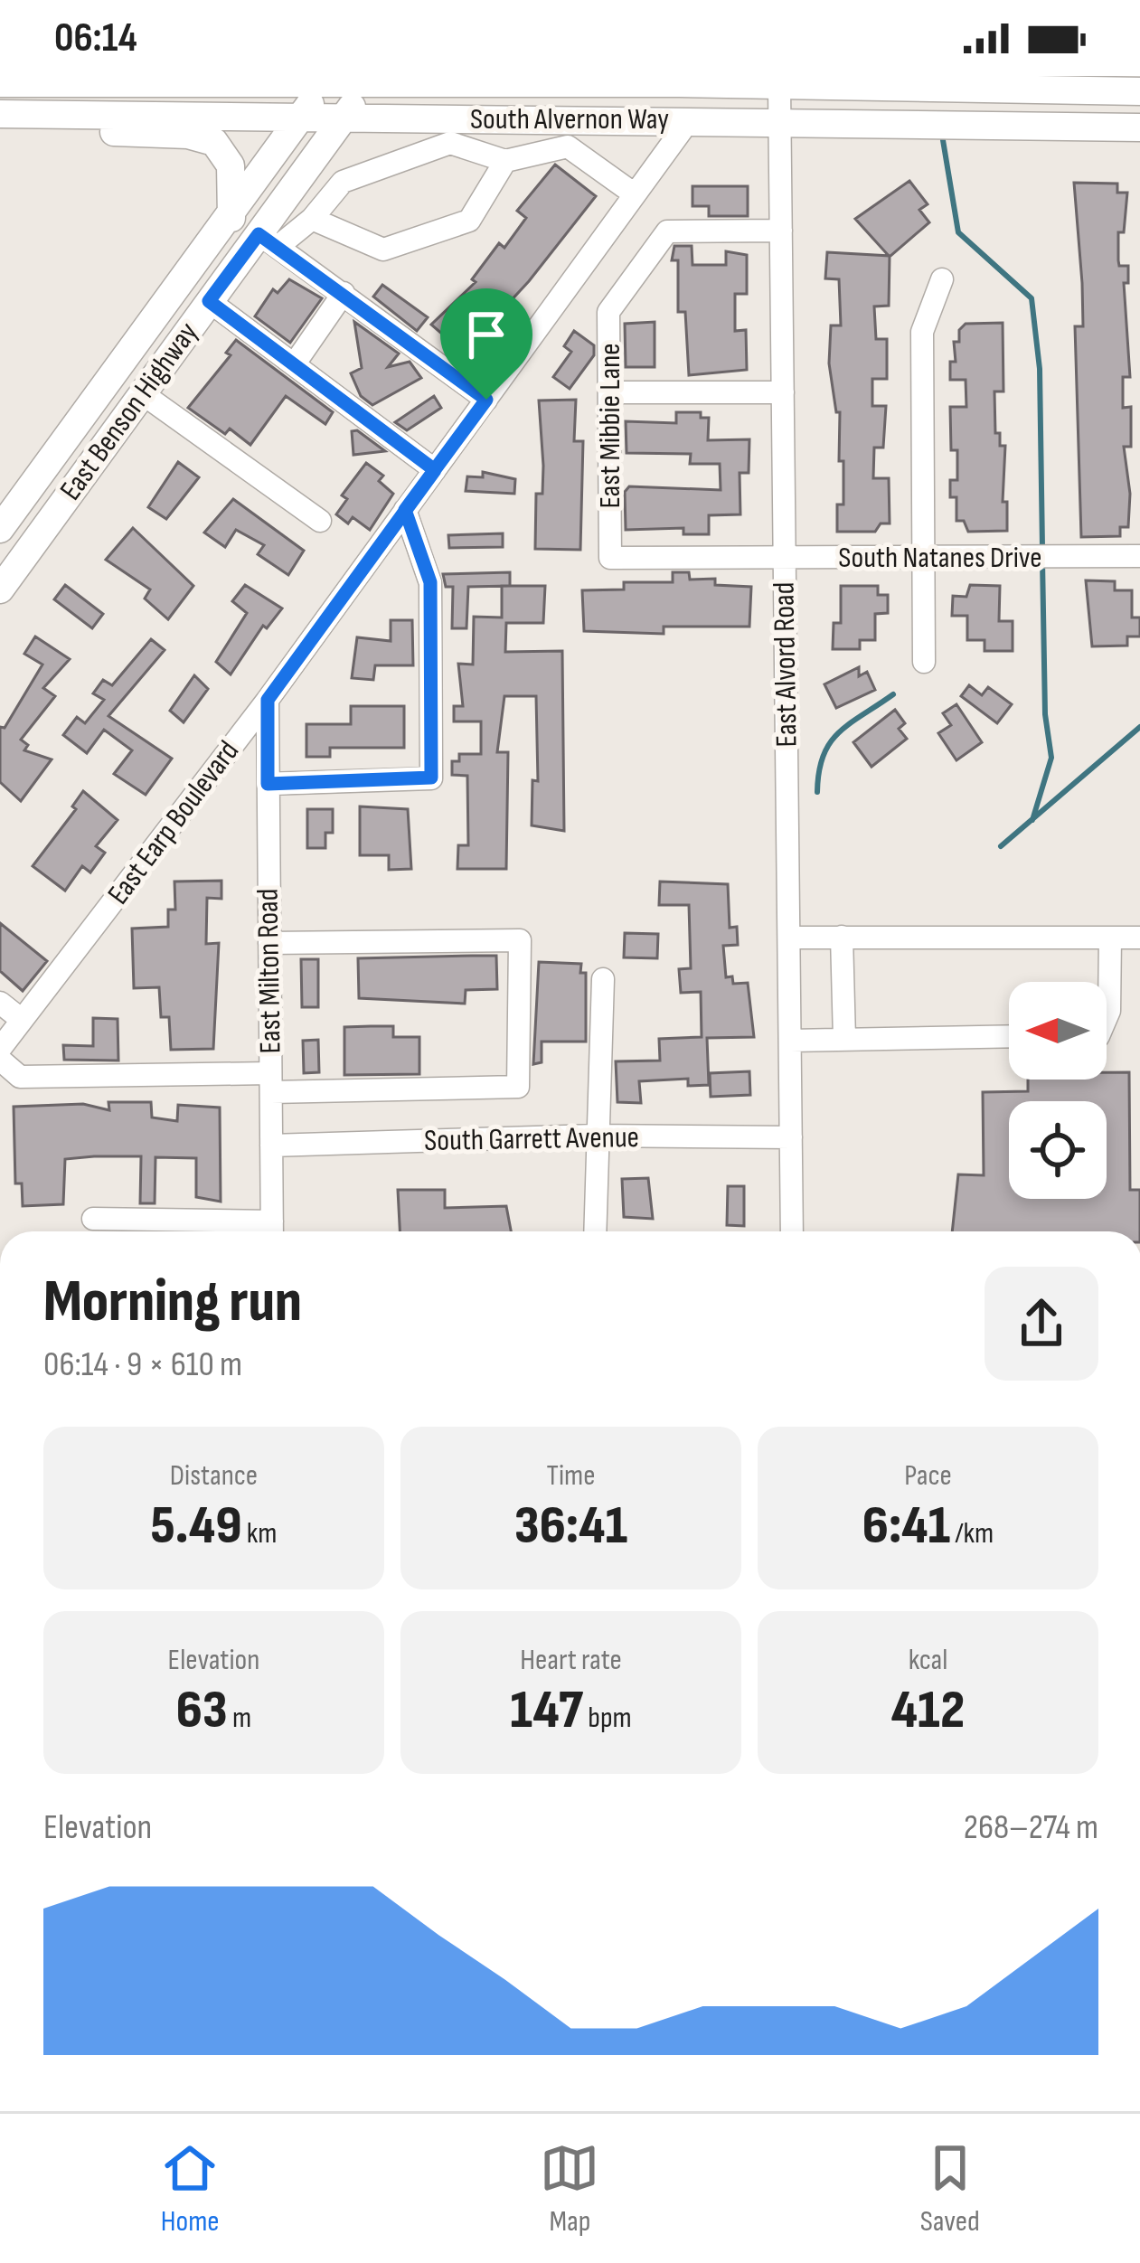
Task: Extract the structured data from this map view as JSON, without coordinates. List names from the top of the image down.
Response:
{
  "streets": {
    "main road": ["South Alvernon Way", "East Benson Highway"],
    "street": [
      "East Mibbie Lane",
      "South Natanes Drive",
      "East Alvord Road",
      "East Earp Boulevard",
      "East Milton Road",
      "South Garrett Avenue"
    ]
  },
  "crossings": [
    ["South Alvernon Way", "East Benson Highway"],
    ["South Alvernon Way", "East Alvord Road"],
    ["South Alvernon Way", "East Earp Boulevard"],
    ["East Mibbie Lane", "South Natanes Drive"],
    ["East Mibbie Lane", "East Alvord Road"],
    ["South Natanes Drive", "East Alvord Road"],
    ["East Alvord Road", "South Garrett Avenue"],
    ["East Earp Boulevard", "East Milton Road"],
    ["East Milton Road", "South Garrett Avenue"]
  ],
  "north": "left",
  "page": {
    "status": "06:14",
    "heading": ["Morning run", "06:14 · 9 × 610 m"],
    "stats": [
      ["Distance", "5.49 km"],
      ["Time", "36:41"],
      ["Pace", "6:41 /km"],
      ["Elevation", "63 m"],
      ["Heart rate", "147 bpm"],
      ["kcal", "412"]
    ],
    "chart": ["Elevation", "268–274 m"],
    "tabs": ["Home", "Map", "Saved"]
  }
}
